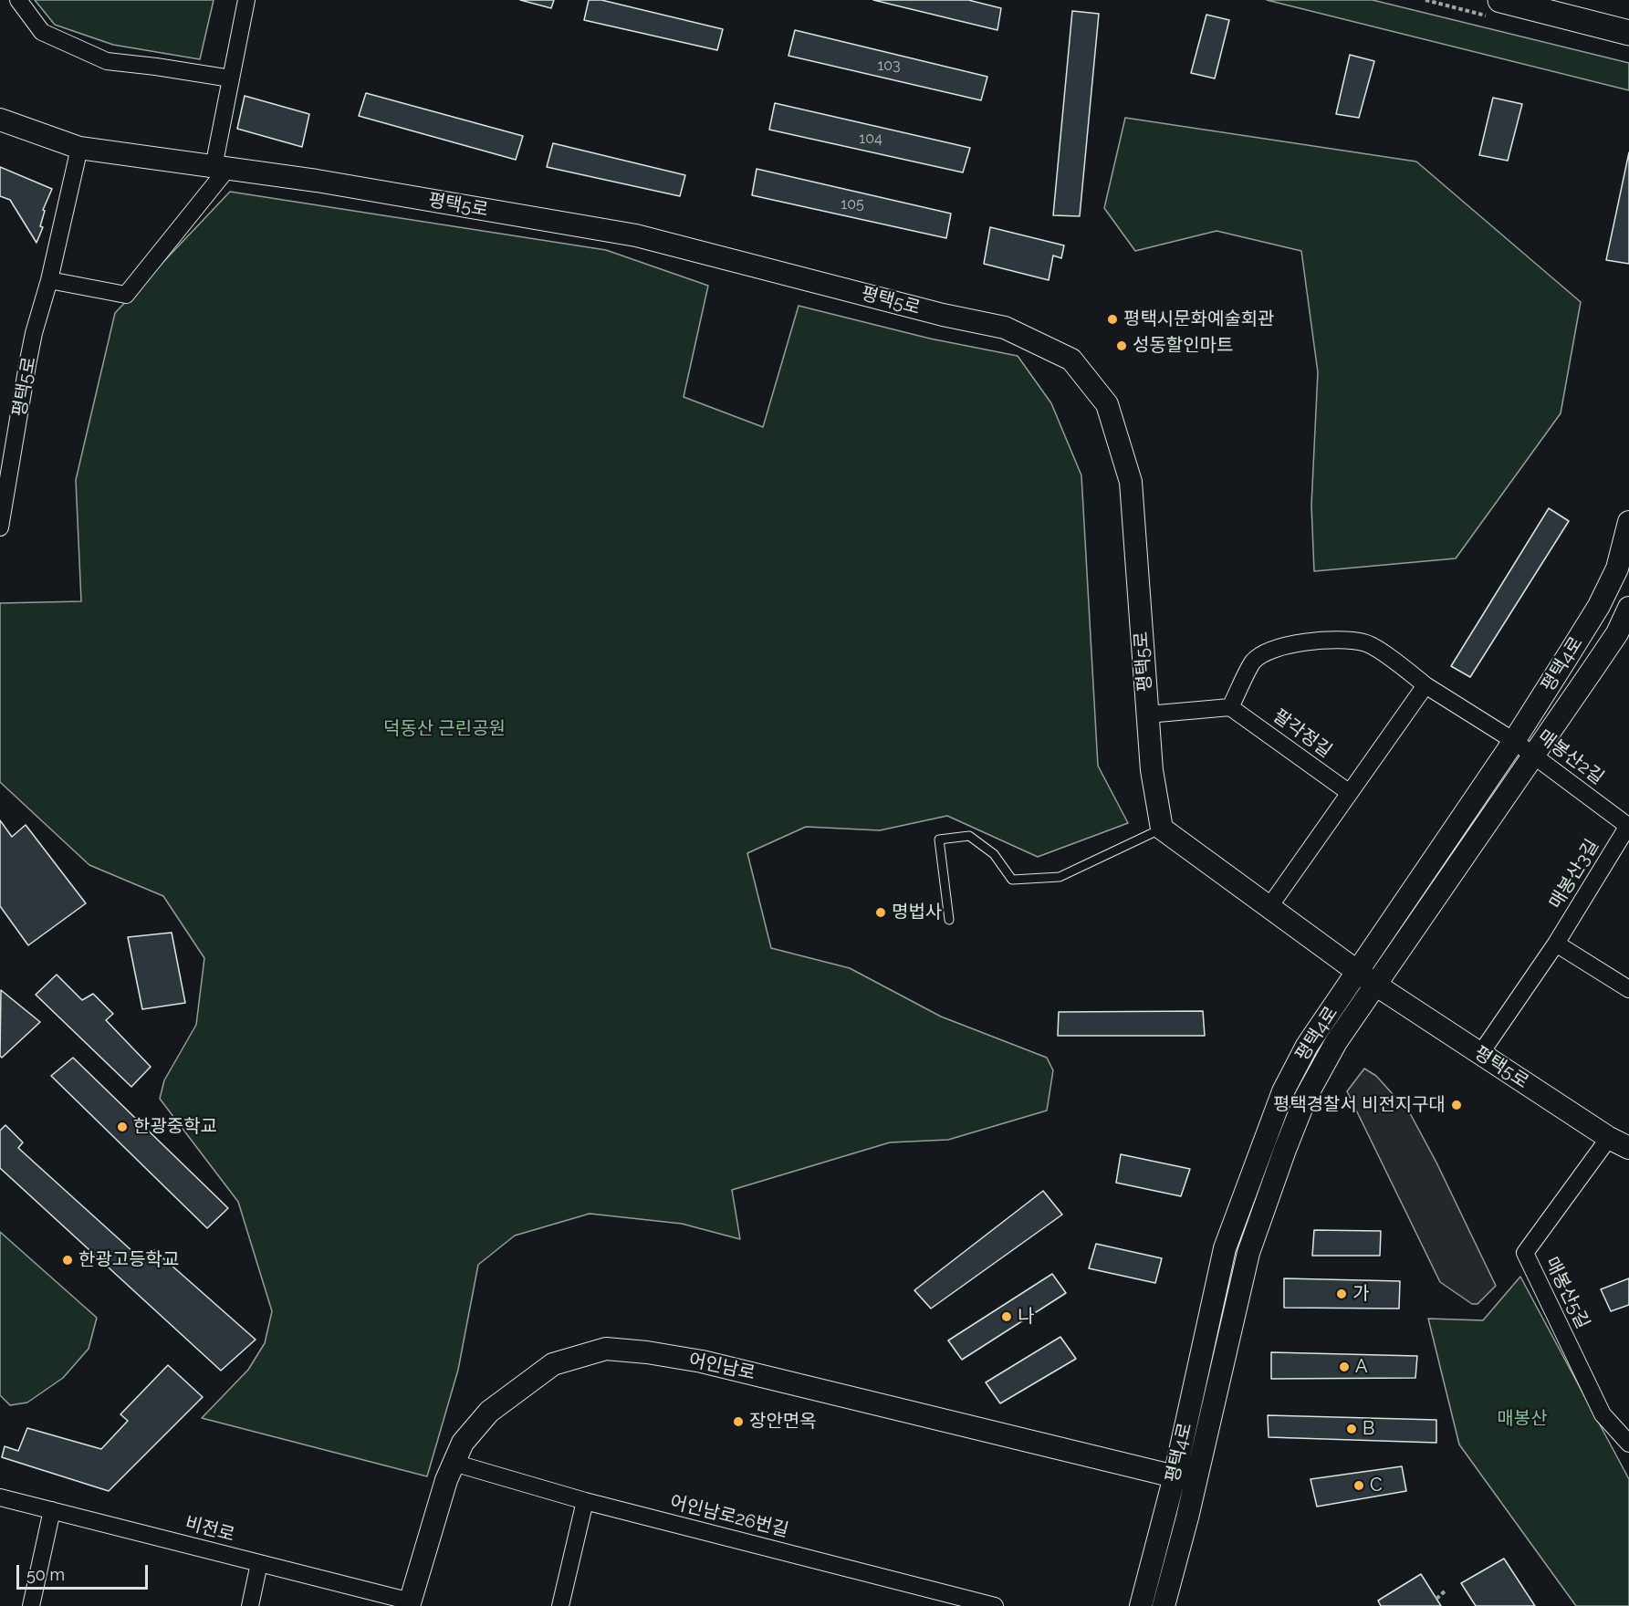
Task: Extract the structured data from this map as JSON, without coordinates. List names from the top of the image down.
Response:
{
  "streets": {
    "street": [
      "평택5로",
      "평택4로",
      "팔각정길",
      "매봉산2길",
      "매봉산3길",
      "매봉산5길",
      "어인남로",
      "어인남로26번길",
      "비전로"
    ]
  },
  "crossings": [
    ["평택5로", "평택4로"],
    ["평택5로", "매봉산3길"],
    ["평택5로", "매봉산5길"],
    ["평택4로", "매봉산2길"],
    ["평택4로", "어인남로"],
    ["매봉산2길", "매봉산3길"],
    ["어인남로", "어인남로26번길"],
    ["어인남로", "비전로"]
  ],
  "parks": ["덕동산 근린공원", "매봉산"],
  "places": [
    "평택시문화예술회관",
    "성동할인마트",
    "명법사",
    "평택경찰서 비전지구대",
    "한광중학교",
    "한광고등학교",
    "가",
    "나",
    "A",
    "장안면옥",
    "B",
    "C"
  ],
  "house_numbers": ["103", "104", "105"],
  "scale_bar": "50 m"
}
